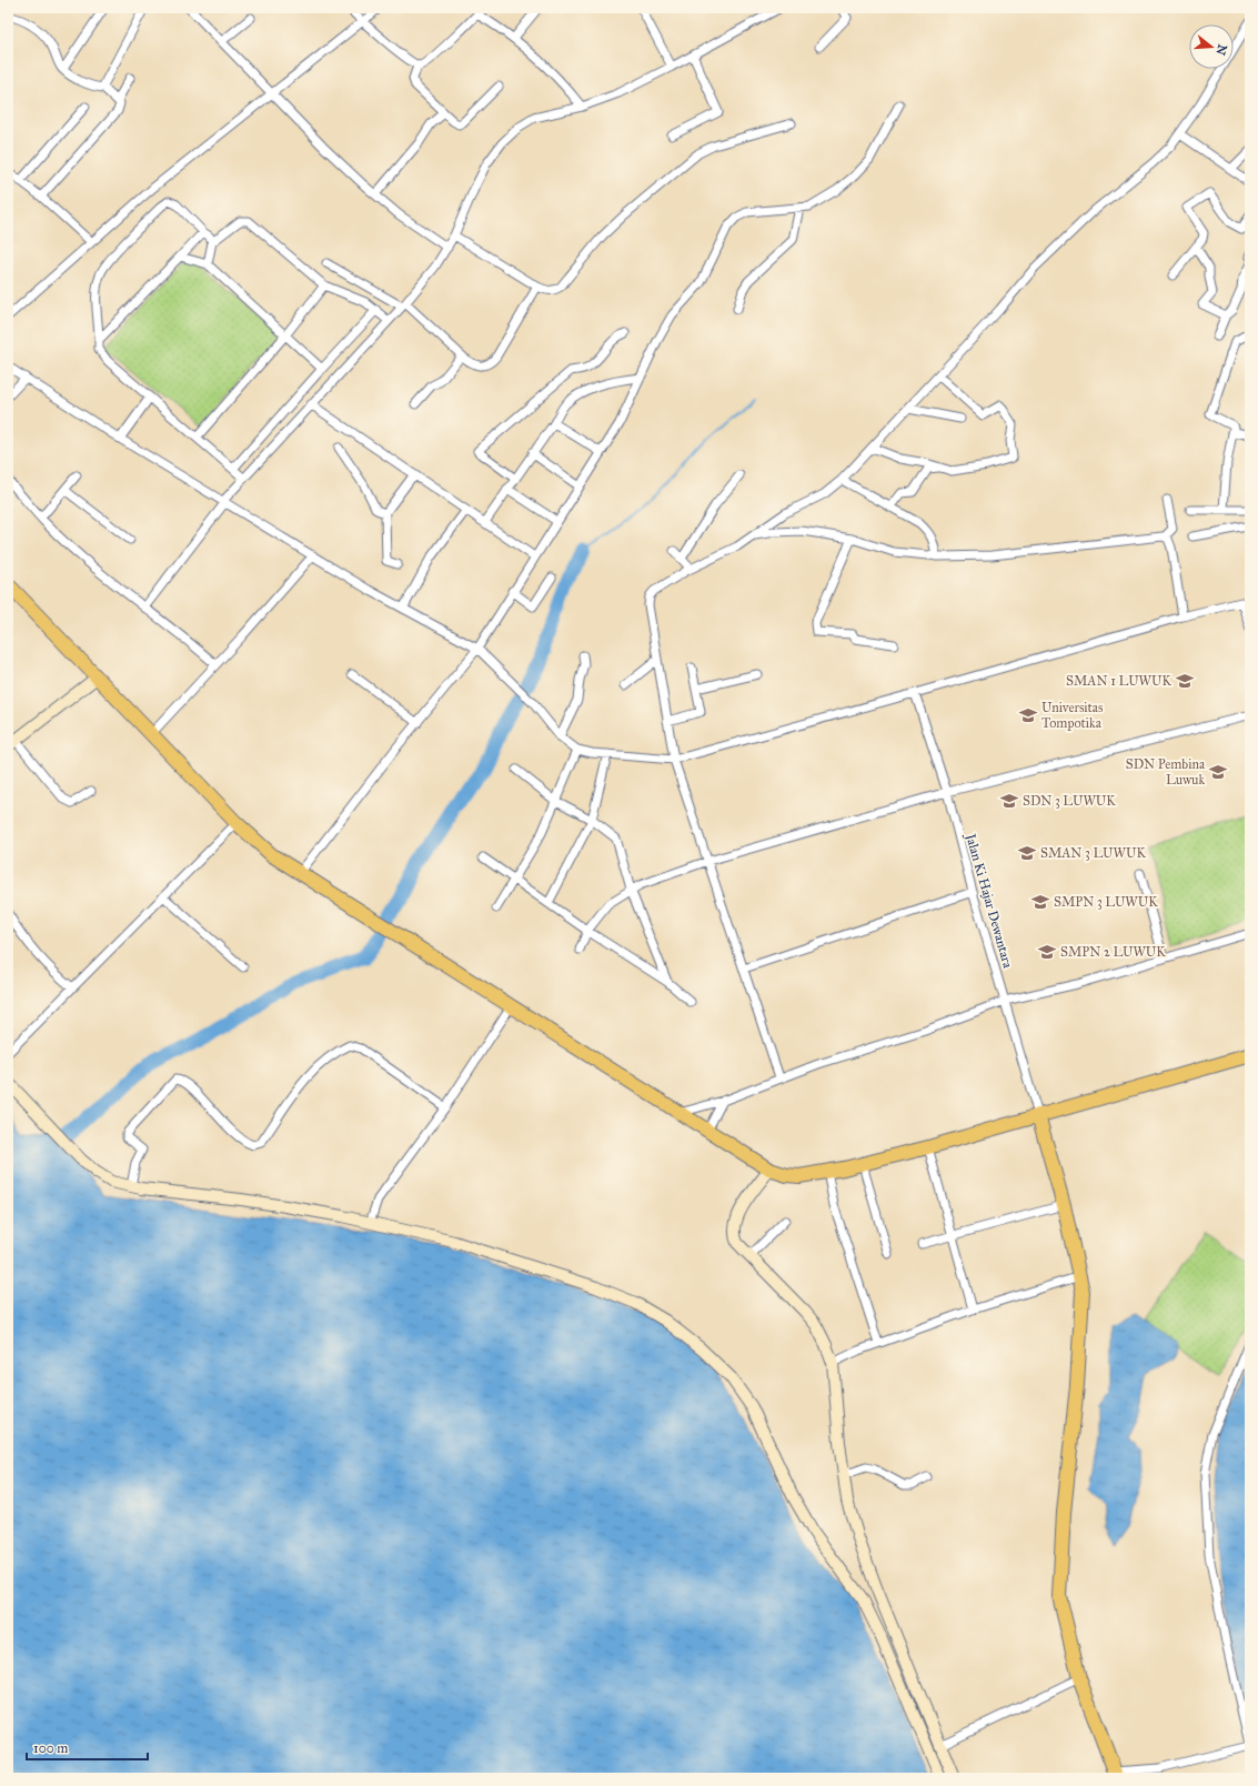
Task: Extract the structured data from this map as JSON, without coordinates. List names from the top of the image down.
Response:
{
  "streets": {
    "street": ["Jalan Ki Hajar Dewantara"]
  },
  "places": {
    "school or university": [
      "SMAN 1 LUWUK",
      "Universitas Tompotika",
      "SDN Pembina Luwuk",
      "SDN 3 LUWUK",
      "SMAN 3 LUWUK",
      "SMPN 3 LUWUK",
      "SMPN 2 LUWUK"
    ]
  },
  "scale_bar": "100 m",
  "north": "right"
}
